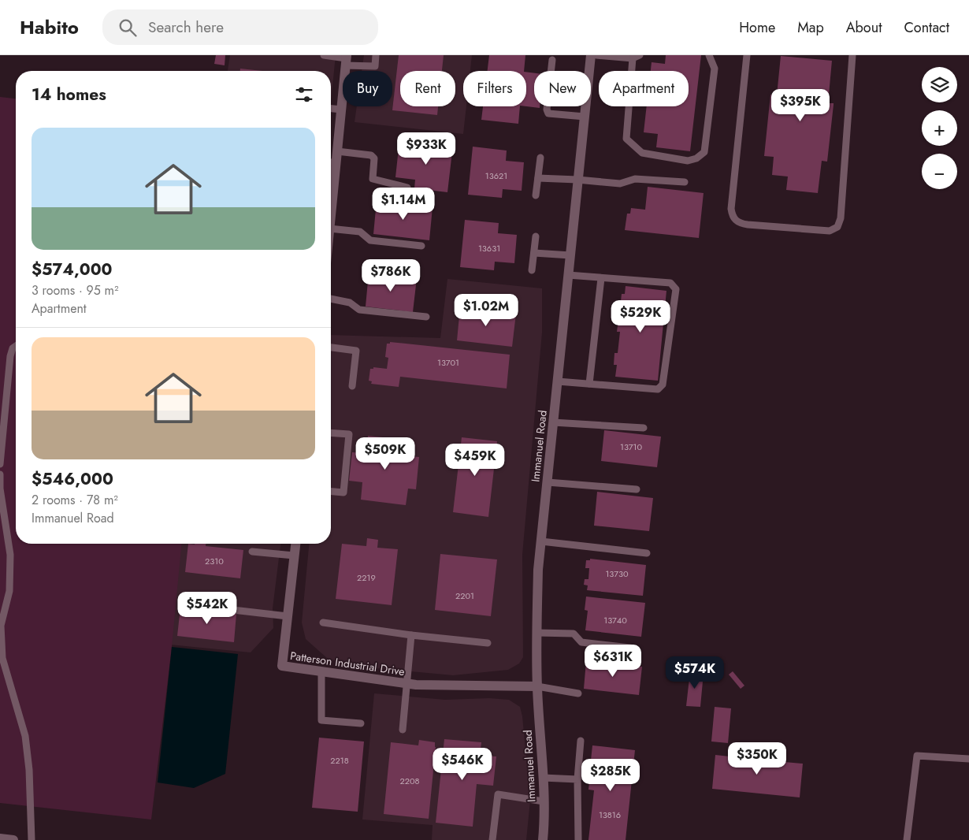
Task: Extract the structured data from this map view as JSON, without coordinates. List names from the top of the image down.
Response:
{
  "streets": {
    "street": ["Immanuel Road", "Patterson Industrial Drive"]
  },
  "crossings": [
    ["Immanuel Road", "Patterson Industrial Drive"]
  ],
  "house_numbers": [
    "13621",
    "13631",
    "13701",
    "13710",
    "2310",
    "13730",
    "2219",
    "2201",
    "13740",
    "2218",
    "2208",
    "13816"
  ],
  "page": {
    "header": "Habito",
    "search": "Search here",
    "nav": [
      "Home",
      "Map",
      "About",
      "Contact"
    ],
    "map_buttons": ["+", "−"],
    "chip": [
      "Buy",
      "Rent",
      "Filters",
      "New",
      "Apartment"
    ],
    "heading": "14 homes",
    "price": [
      "$395K",
      "$933K",
      "$1.14M",
      "$786K",
      "$1.02M",
      "$529K",
      "$509K",
      "$459K",
      "$542K",
      "$631K",
      "$574K",
      "$350K",
      "$546K",
      "$285K"
    ],
    "list": [
      {
        "name": "$574,000",
        "note": "3 rooms · 95 m² · Apartment"
      },
      {
        "name": "$546,000",
        "note": "2 rooms · 78 m² · Immanuel Road"
      }
    ]
  }
}
